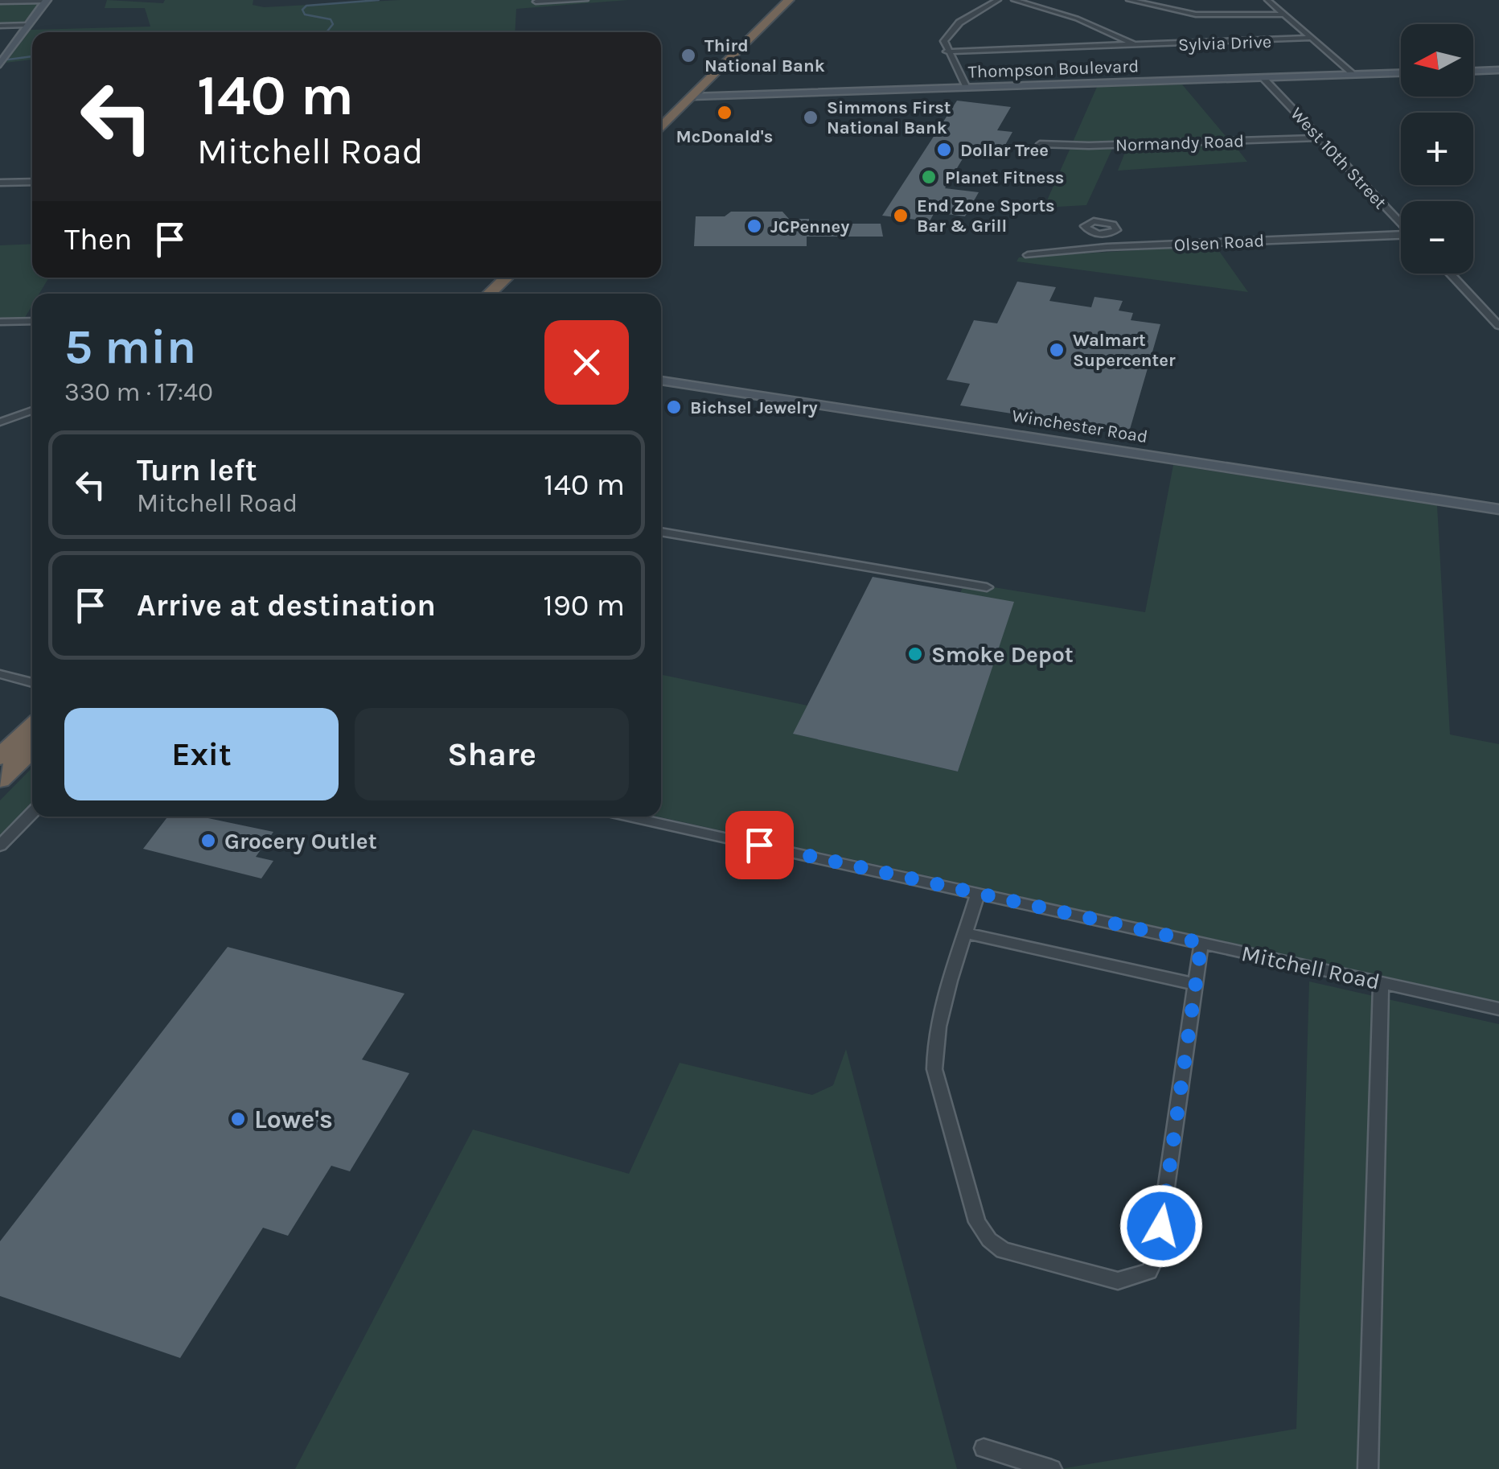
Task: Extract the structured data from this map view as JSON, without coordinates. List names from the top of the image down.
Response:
{
  "streets": {
    "main road": ["Thompson Boulevard", "Winchester Road"],
    "street": [
      "Sylvia Drive",
      "Normandy Road",
      "West 10th Street",
      "Olsen Road",
      "Mitchell Road"
    ]
  },
  "crossings": [
    ["Thompson Boulevard", "West 10th Street"],
    ["Normandy Road", "West 10th Street"]
  ],
  "places": [
    "Third National Bank",
    "McDonald's",
    "Simmons First National Bank",
    "Dollar Tree",
    "Planet Fitness",
    "End Zone Sports Bar & Grill",
    "JCPenney",
    "Walmart Supercenter",
    "Bichsel Jewelry",
    "Smoke Depot",
    "Grocery Outlet",
    "Lowe's"
  ],
  "north": "left",
  "page": {
    "map_buttons": ["+", "−"],
    "turn": ["140 m", "Mitchell Road"],
    "then": "Then",
    "heading": ["5 min", "330 m · 17:40"],
    "list": [
      {
        "name": "Turn left",
        "note": "Mitchell Road",
        "value": "140 m"
      },
      {
        "name": "Arrive at destination",
        "value": "190 m"
      }
    ],
    "buttons": ["Exit", "Share"]
  }
}
